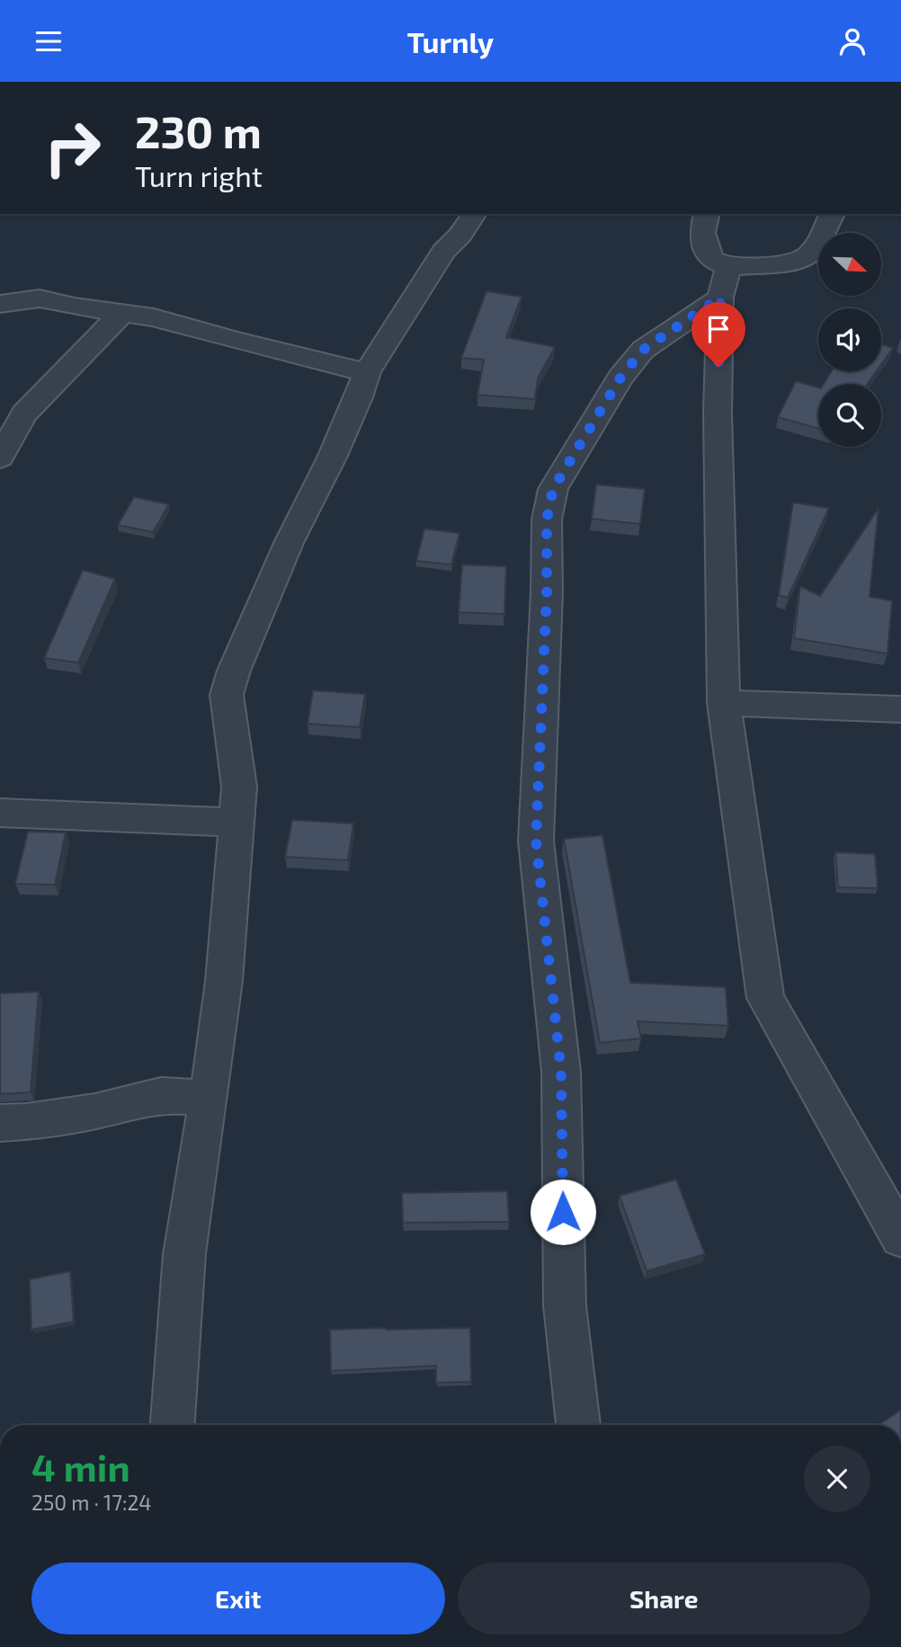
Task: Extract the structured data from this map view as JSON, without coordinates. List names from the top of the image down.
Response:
{
  "north": "bottom right",
  "page": {
    "header": "Turnly",
    "turn": ["230 m", "Turn right"],
    "heading": ["4 min", "250 m · 17:24"],
    "buttons": ["Exit", "Share"]
  }
}
